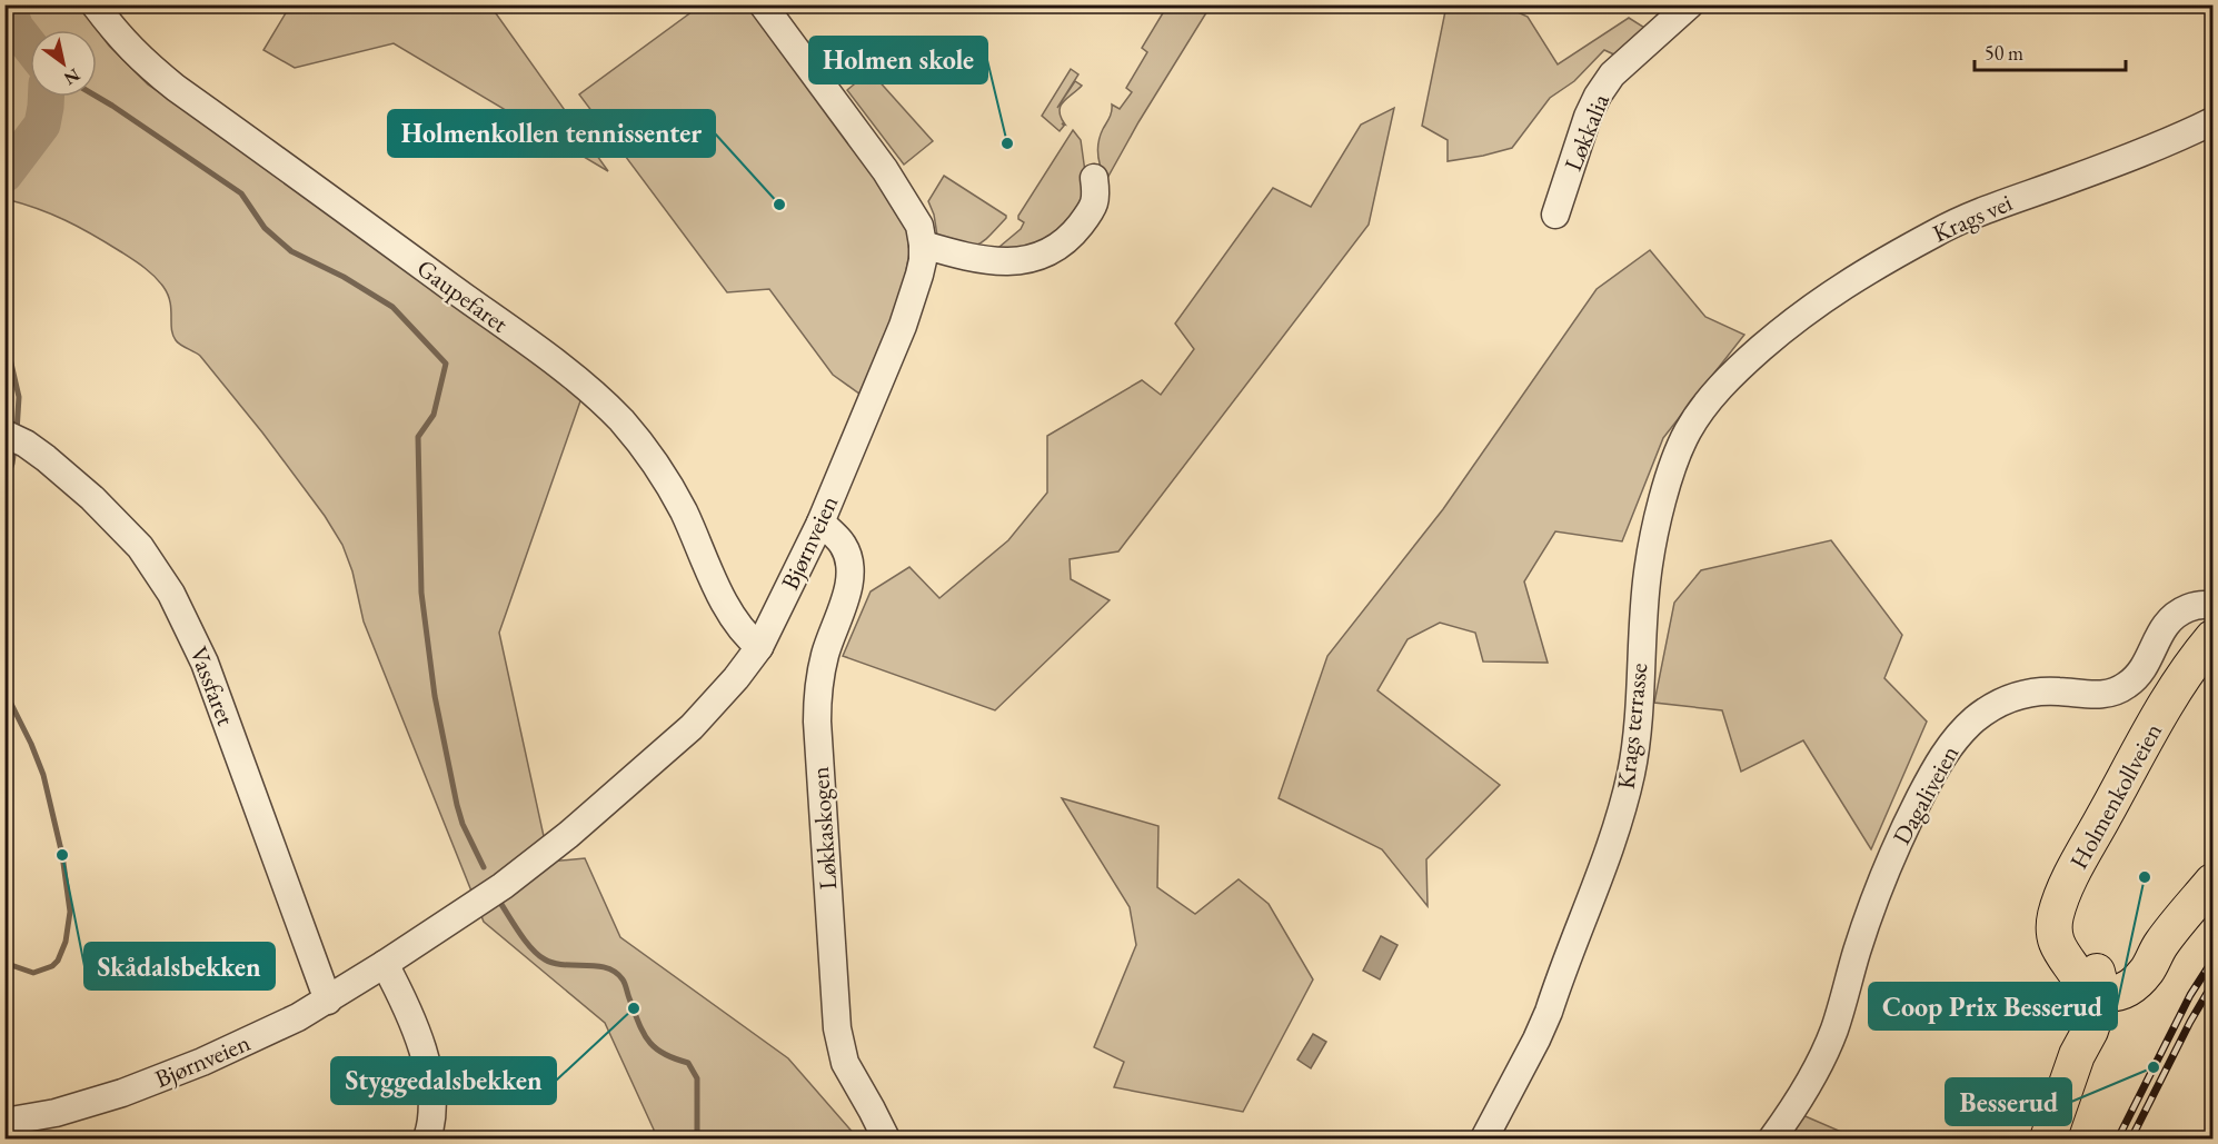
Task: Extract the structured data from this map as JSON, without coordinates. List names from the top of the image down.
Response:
{
  "streets": {
    "main road": ["Holmenkollveien"],
    "street": [
      "Løkkalia",
      "Krags vei",
      "Gaupefaret",
      "Bjørnveien",
      "Vassfaret",
      "Krags terrasse",
      "Dagaliveien",
      "Løkkaskogen"
    ]
  },
  "crossings": [
    ["Krags vei", "Krags terrasse"],
    ["Gaupefaret", "Bjørnveien"],
    ["Bjørnveien", "Vassfaret"],
    ["Bjørnveien", "Løkkaskogen"]
  ],
  "places": [
    "Holmen skole",
    "Holmenkollen tennissenter",
    "Skådalsbekken",
    "Coop Prix Besserud",
    "Styggedalsbekken",
    "Besserud"
  ],
  "scale_bar": "50 m",
  "north": "bottom right"
}
